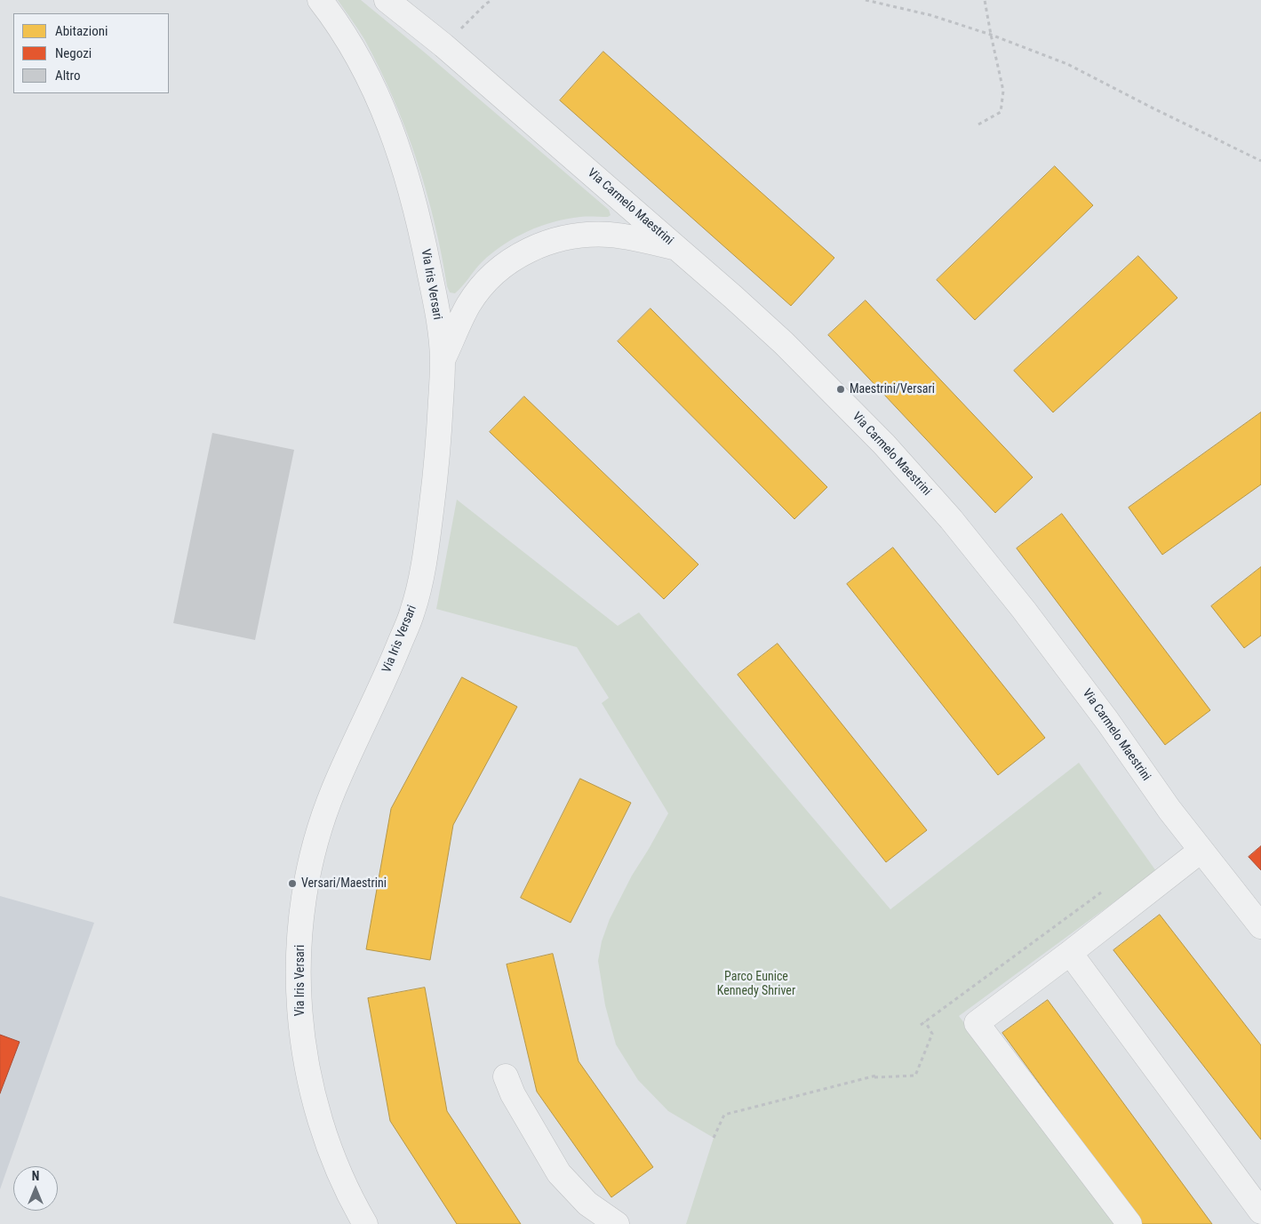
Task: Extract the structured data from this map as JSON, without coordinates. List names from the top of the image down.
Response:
{
  "streets": {
    "street": ["Via Carmelo Maestrini", "Via Iris Versari"]
  },
  "parks": ["Parco Eunice Kennedy Shriver"],
  "places": ["Maestrini/Versari", "Versari/Maestrini"],
  "legend": ["Abitazioni", "Negozi", "Altro"],
  "north": "top"
}
